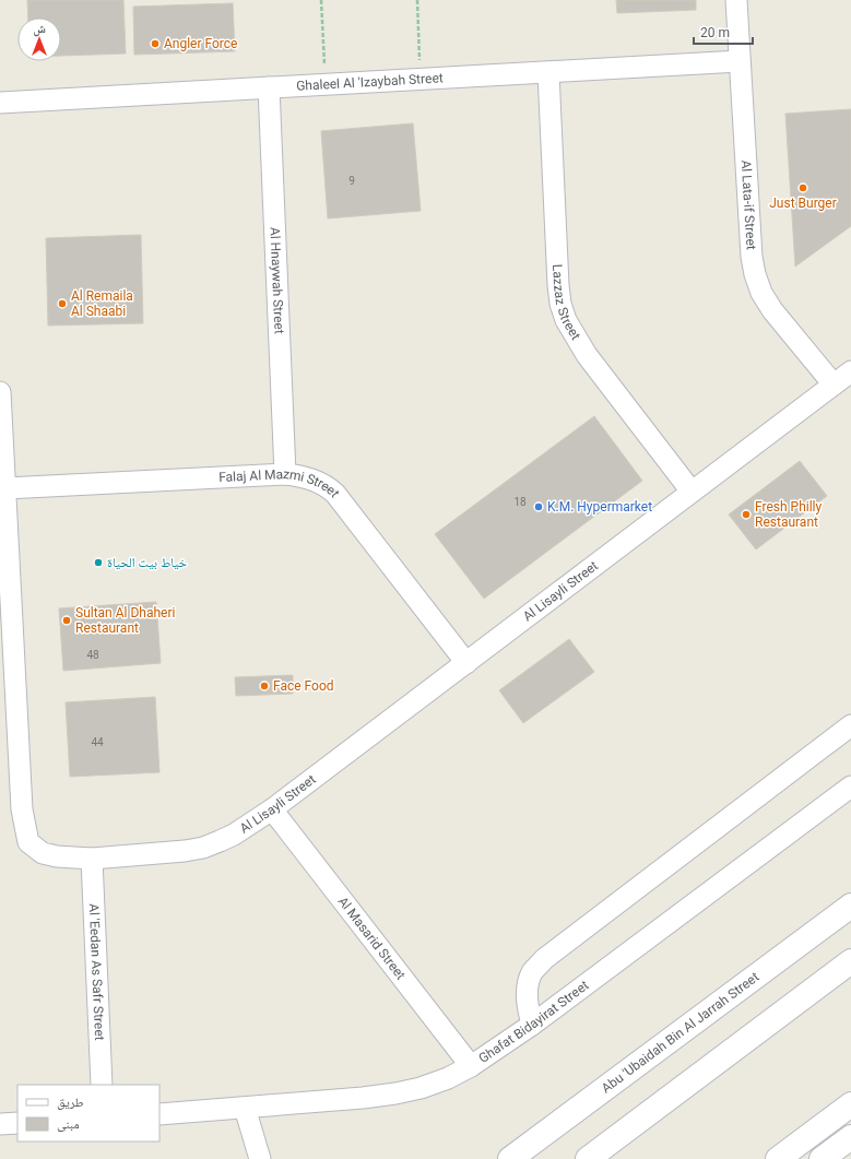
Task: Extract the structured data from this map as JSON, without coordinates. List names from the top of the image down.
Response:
{
  "streets": {
    "main road": ["Abu 'Ubaidah Bin Al Jarrah Street"],
    "street": [
      "Ghaleel Al 'Izaybah Street",
      "Al Lata-if Street",
      "Al Hnaywah Street",
      "Lazzaz Street",
      "Falaj Al Mazmi Street",
      "Al Lisayli Street",
      "Al Masarid Street",
      "Al 'Eedan As Safr Street",
      "Ghafat Bidayirat Street"
    ]
  },
  "crossings": [
    ["Ghaleel Al 'Izaybah Street", "Al Lata-if Street"],
    ["Ghaleel Al 'Izaybah Street", "Al Hnaywah Street"],
    ["Ghaleel Al 'Izaybah Street", "Lazzaz Street"],
    ["Al Lata-if Street", "Al Lisayli Street"],
    ["Al Hnaywah Street", "Falaj Al Mazmi Street"],
    ["Lazzaz Street", "Al Lisayli Street"],
    ["Falaj Al Mazmi Street", "Al Lisayli Street"],
    ["Al Lisayli Street", "Al Masarid Street"],
    ["Al Lisayli Street", "Al 'Eedan As Safr Street"],
    ["Al Masarid Street", "Ghafat Bidayirat Street"]
  ],
  "places": [
    "Angler Force",
    "Just Burger",
    "Al Remaila Al Shaabi",
    "K.M. Hypermarket",
    "Fresh Philly Restaurant",
    "خياط بيت الحياة",
    "Sultan Al Dhaheri Restaurant",
    "Face Food"
  ],
  "house_numbers": [
    "9",
    "18",
    "48",
    "44"
  ],
  "legend": ["طريق", "مبنى"],
  "scale_bar": "20 m",
  "north": "top"
}
